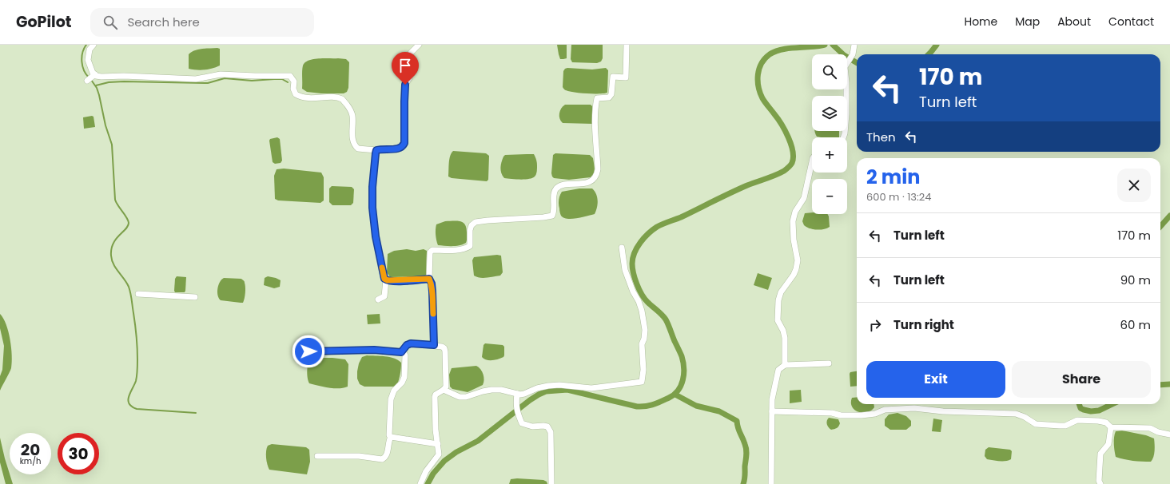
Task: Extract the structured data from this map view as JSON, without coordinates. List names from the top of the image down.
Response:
{
  "page": {
    "header": "GoPilot",
    "search": "Search here",
    "nav": [
      "Home",
      "Map",
      "About",
      "Contact"
    ],
    "map_buttons": ["+", "−"],
    "turn": ["170 m", "Turn left"],
    "then": "Then",
    "heading": ["2 min", "600 m · 13:24"],
    "list": [
      {
        "name": "Turn left",
        "value": "170 m"
      },
      {
        "name": "Turn left",
        "value": "90 m"
      },
      {
        "name": "Turn right",
        "value": "60 m"
      }
    ],
    "buttons": ["Exit", "Share"],
    "speed": "20 km/h",
    "limit": "30"
  }
}
